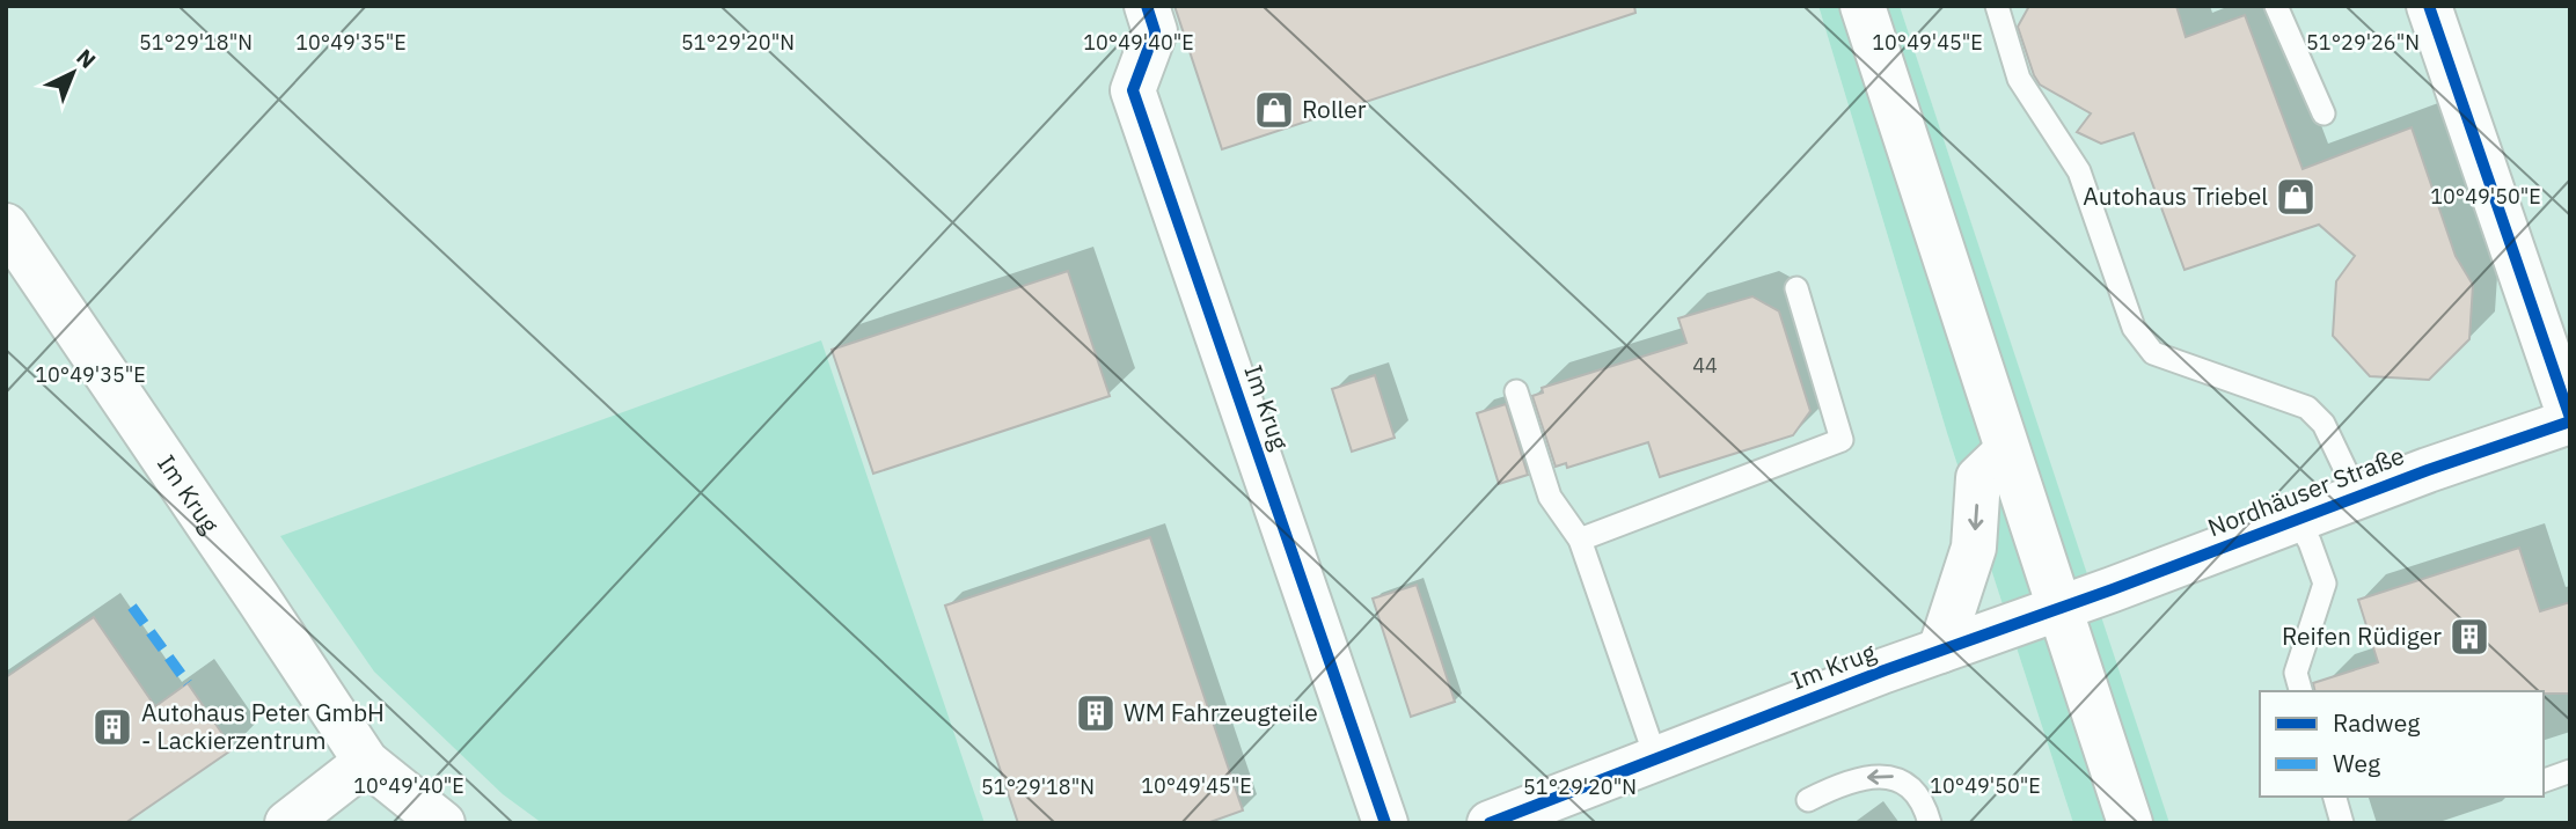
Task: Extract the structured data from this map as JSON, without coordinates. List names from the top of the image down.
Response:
{
  "streets": {
    "street": ["Im Krug", "Nordhäuser Straße"]
  },
  "crossings": [
    ["Im Krug", "Nordhäuser Straße"]
  ],
  "places": {
    "shop": ["Roller", "Autohaus Triebel"],
    "building": ["Reifen Rüdiger", "WM Fahrzeugteile", "Autohaus Peter GmbH - Lackierzentrum"]
  },
  "house_numbers": ["44"],
  "legend": ["Radweg", "Weg"],
  "north": "top right",
  "coordinates": [
    "51°29'18\"N",
    "51°29'20\"N",
    "51°29'26\"N",
    "10°49'35\"E",
    "10°49'40\"E",
    "10°49'45\"E",
    "10°49'50\"E"
  ]
}
